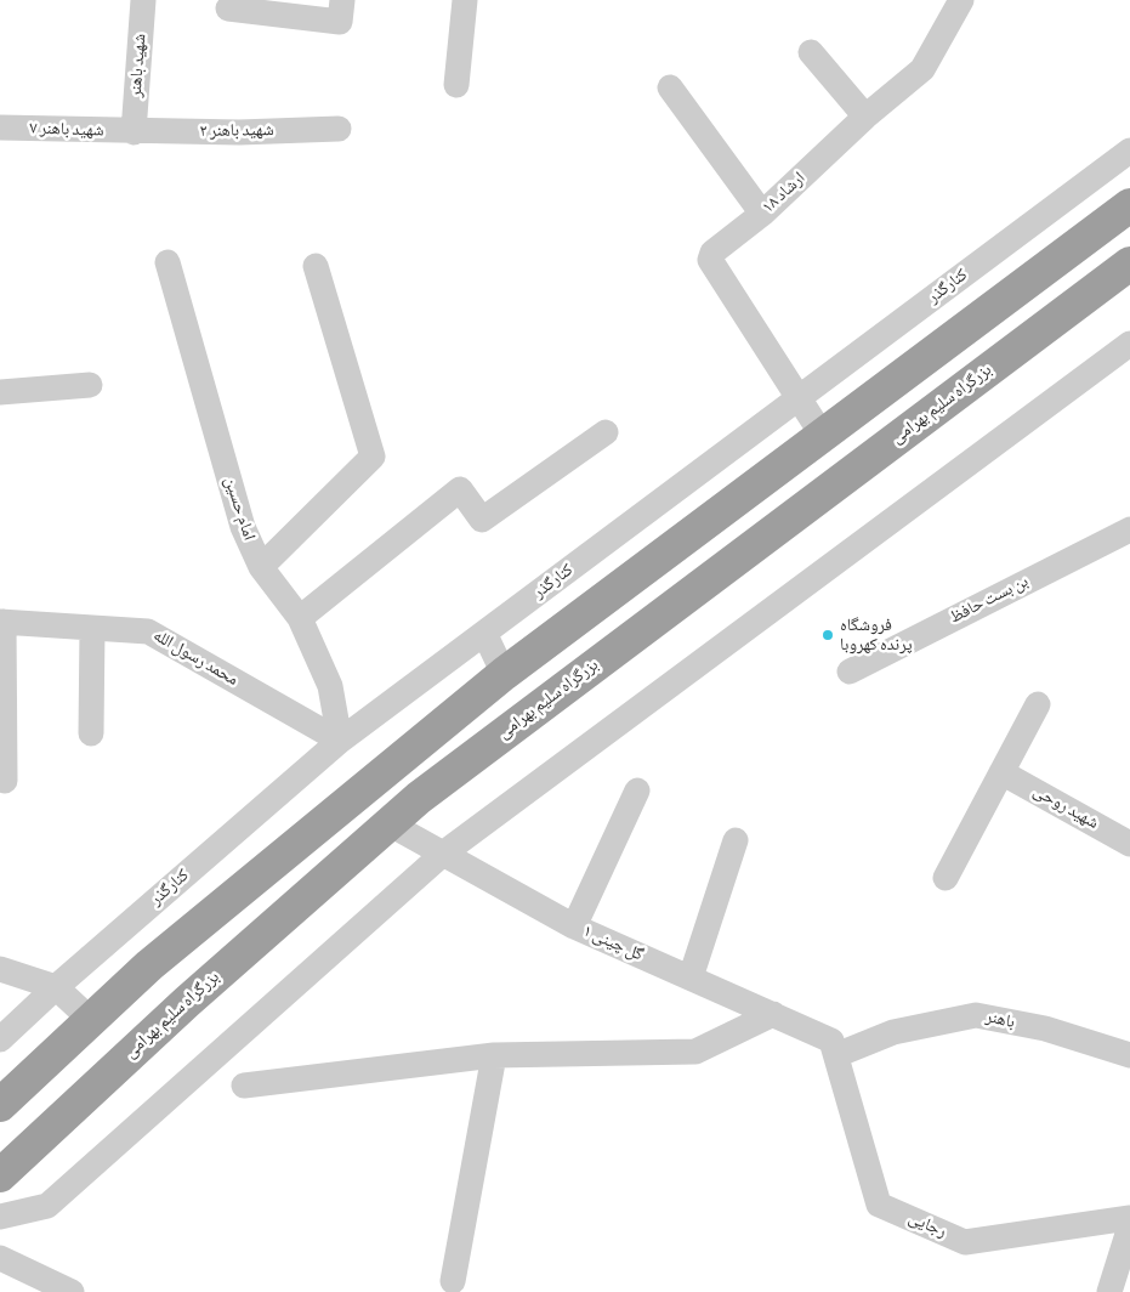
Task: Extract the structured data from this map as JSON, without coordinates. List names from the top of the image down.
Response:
{
  "streets": {
    "highway": ["بزرگراه سلیم بهرامی"],
    "street": [
      "شهید باهنر",
      "شهید باهنر ۷",
      "شهید باهنر ۲",
      "ارشاد ۱۸",
      "کنارگذر",
      "امام حسین",
      "بن بست حافظ",
      "محمد رسول الله",
      "شهید روحی",
      "گل چینی ۱",
      "باهنر",
      "رجایی"
    ]
  },
  "crossings": [
    ["شهید باهنر", "شهید باهنر ۷"],
    ["شهید باهنر", "شهید باهنر ۲"],
    ["شهید باهنر ۷", "شهید باهنر ۲"],
    ["ارشاد ۱۸", "کنارگذر"],
    ["کنارگذر", "امام حسین"],
    ["کنارگذر", "محمد رسول الله"],
    ["بزرگراه سلیم بهرامی", "گل چینی ۱"],
    ["امام حسین", "محمد رسول الله"],
    ["گل چینی ۱", "باهنر"],
    ["گل چینی ۱", "رجایی"],
    ["باهنر", "رجایی"]
  ],
  "places": ["فروشگاه پرنده کهروبا"]
}
